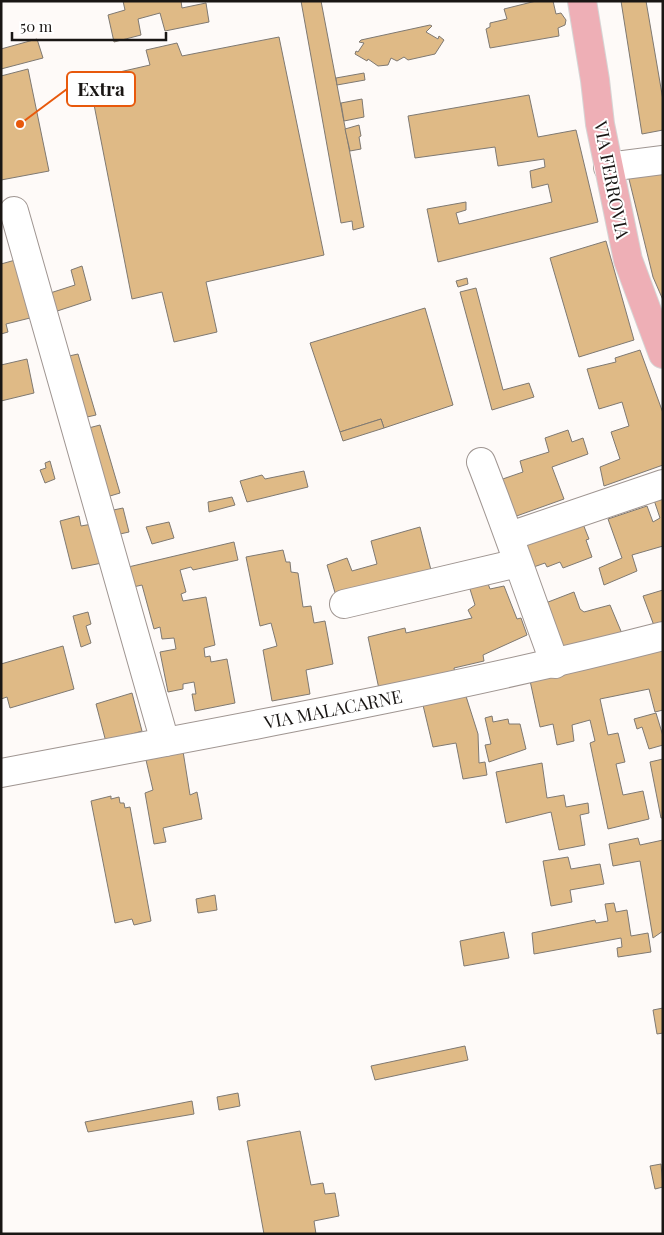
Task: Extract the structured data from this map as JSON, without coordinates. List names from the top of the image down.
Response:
{
  "streets": {
    "main road": ["VIA FERROVIA"],
    "street": ["VIA MALACARNE"]
  },
  "places": ["Extra"],
  "scale_bar": "50 m"
}
